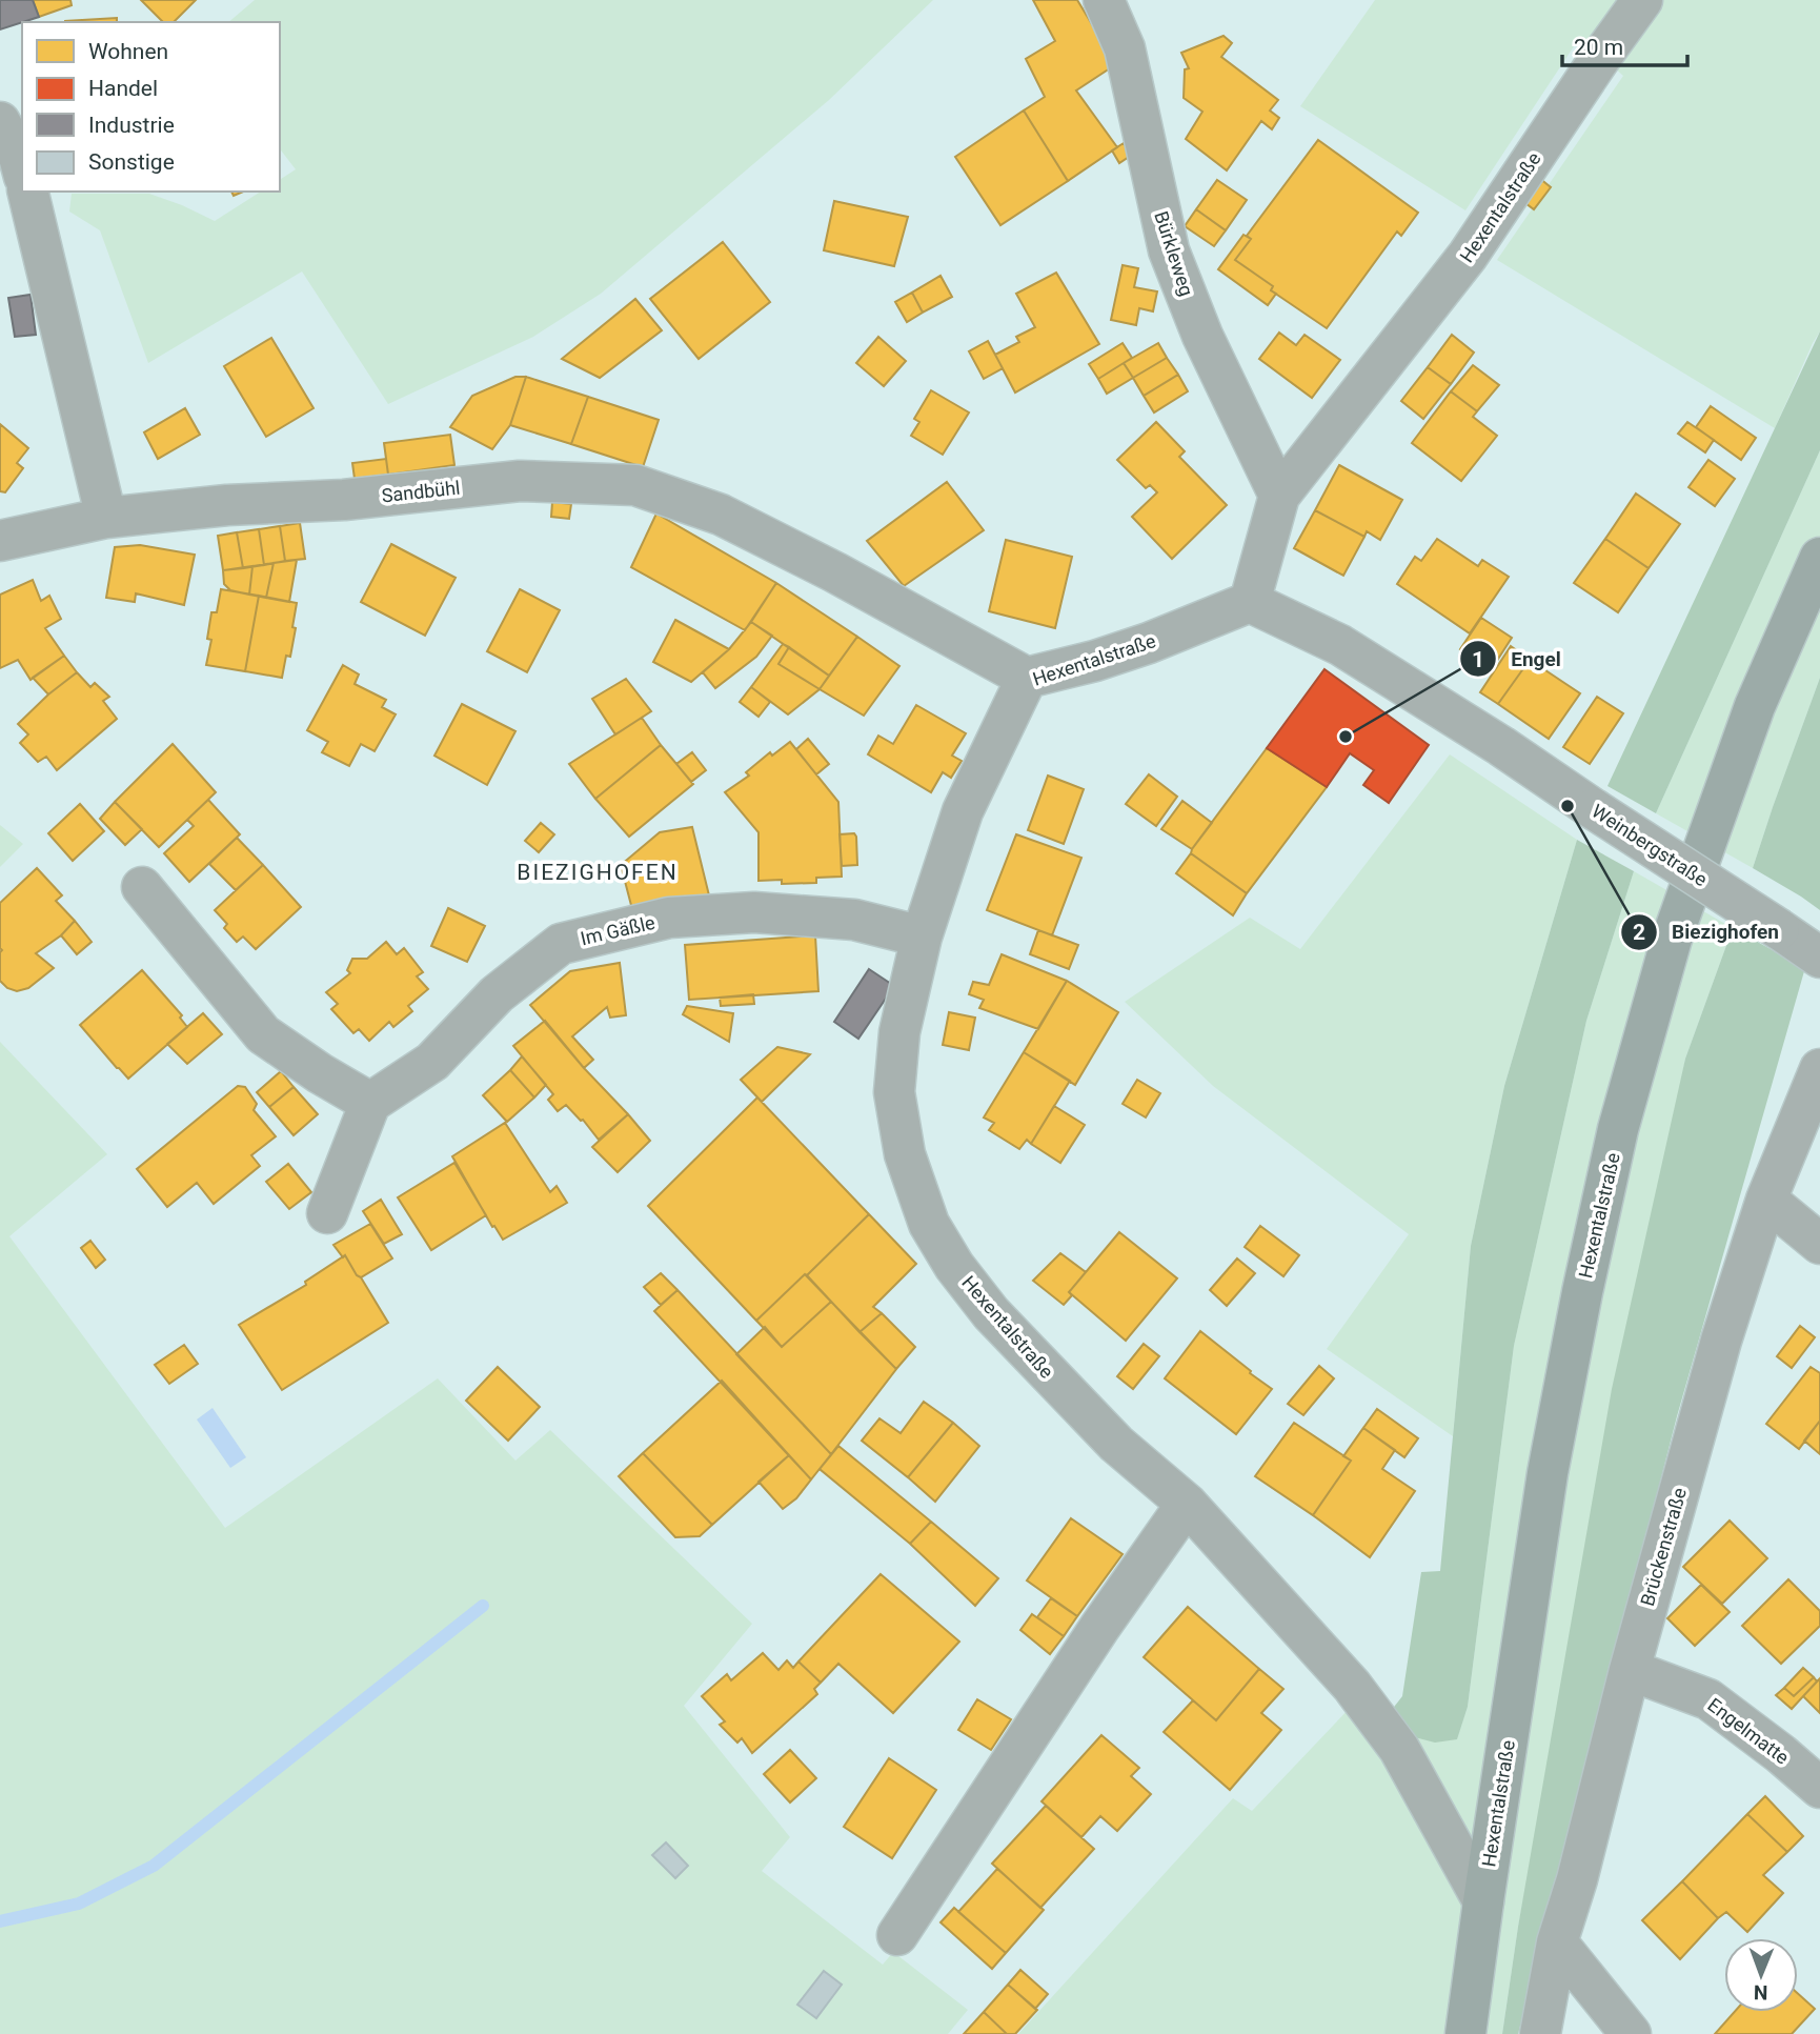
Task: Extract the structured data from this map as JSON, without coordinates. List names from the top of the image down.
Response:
{
  "streets": {
    "main road": ["Hexentalstraße"],
    "street": [
      "Bürkleweg",
      "Sandbühl",
      "Weinbergstraße",
      "Im Gäßle",
      "Brückenstraße",
      "Engelmatte"
    ]
  },
  "crossings": [
    ["Hexentalstraße", "Bürkleweg"],
    ["Hexentalstraße", "Sandbühl"],
    ["Hexentalstraße", "Weinbergstraße"],
    ["Hexentalstraße", "Im Gäßle"],
    ["Brückenstraße", "Engelmatte"]
  ],
  "districts": ["BIEZIGHOFEN"],
  "places": ["Engel", "Biezighofen"],
  "legend": [
    "Wohnen",
    "Handel",
    "Industrie",
    "Sonstige"
  ],
  "scale_bar": "20 m",
  "north": "bottom"
}
